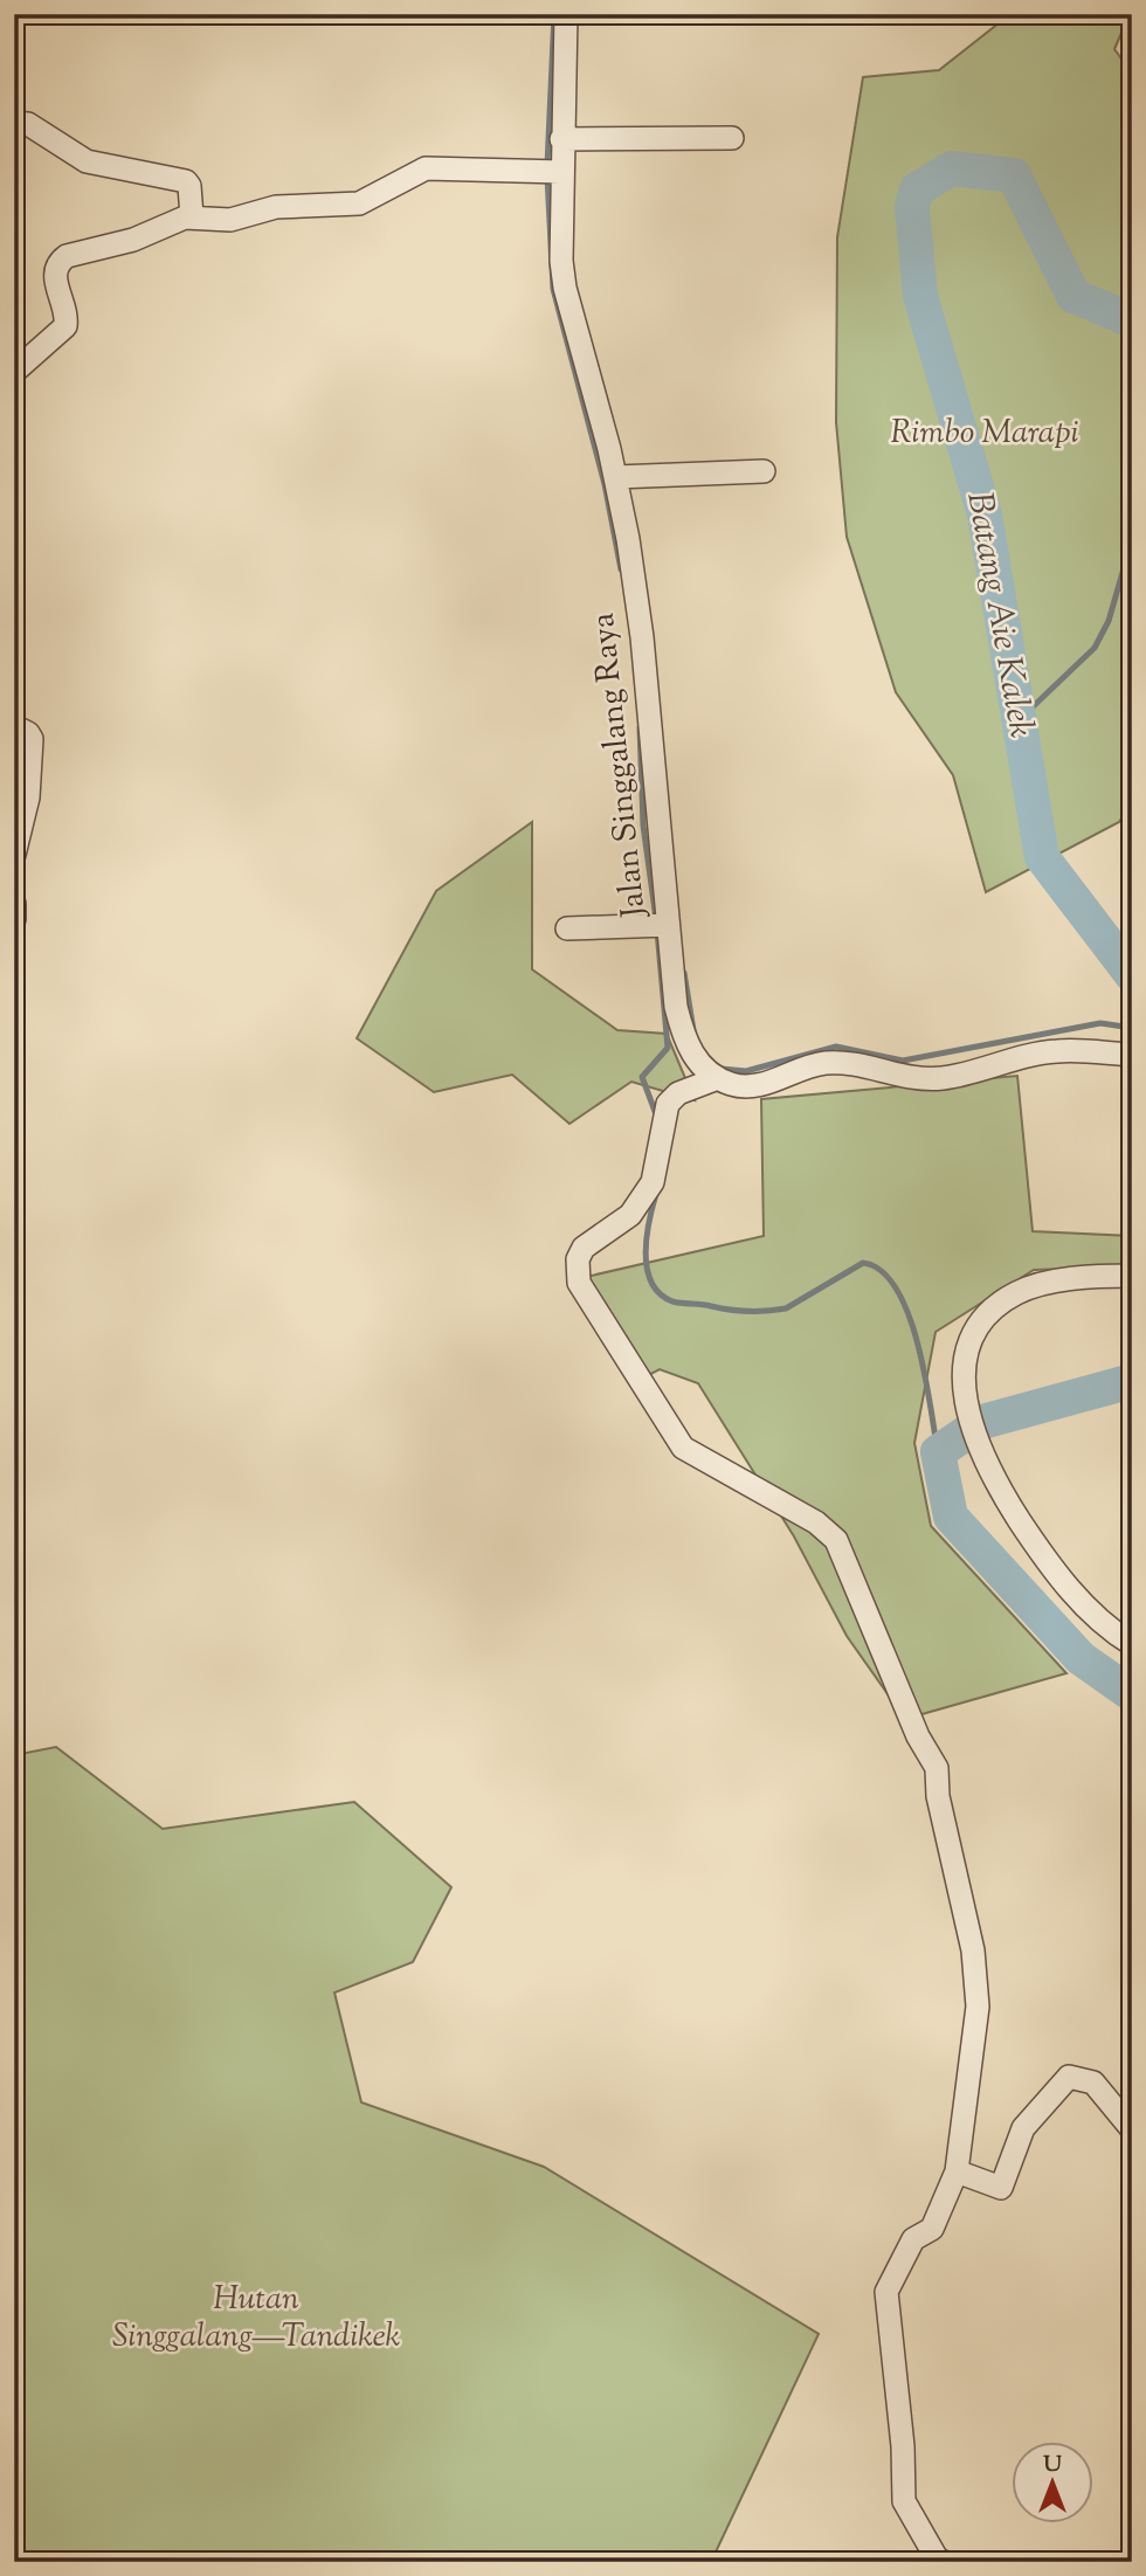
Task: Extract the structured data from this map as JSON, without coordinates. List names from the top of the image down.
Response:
{
  "streets": {
    "street": ["Jalan Singgalang Raya"]
  },
  "water": ["Batang Aie Kalek"],
  "parks": ["Rimbo Marapi", "Hutan Singgalang—Tandikek"],
  "north": "top"
}
